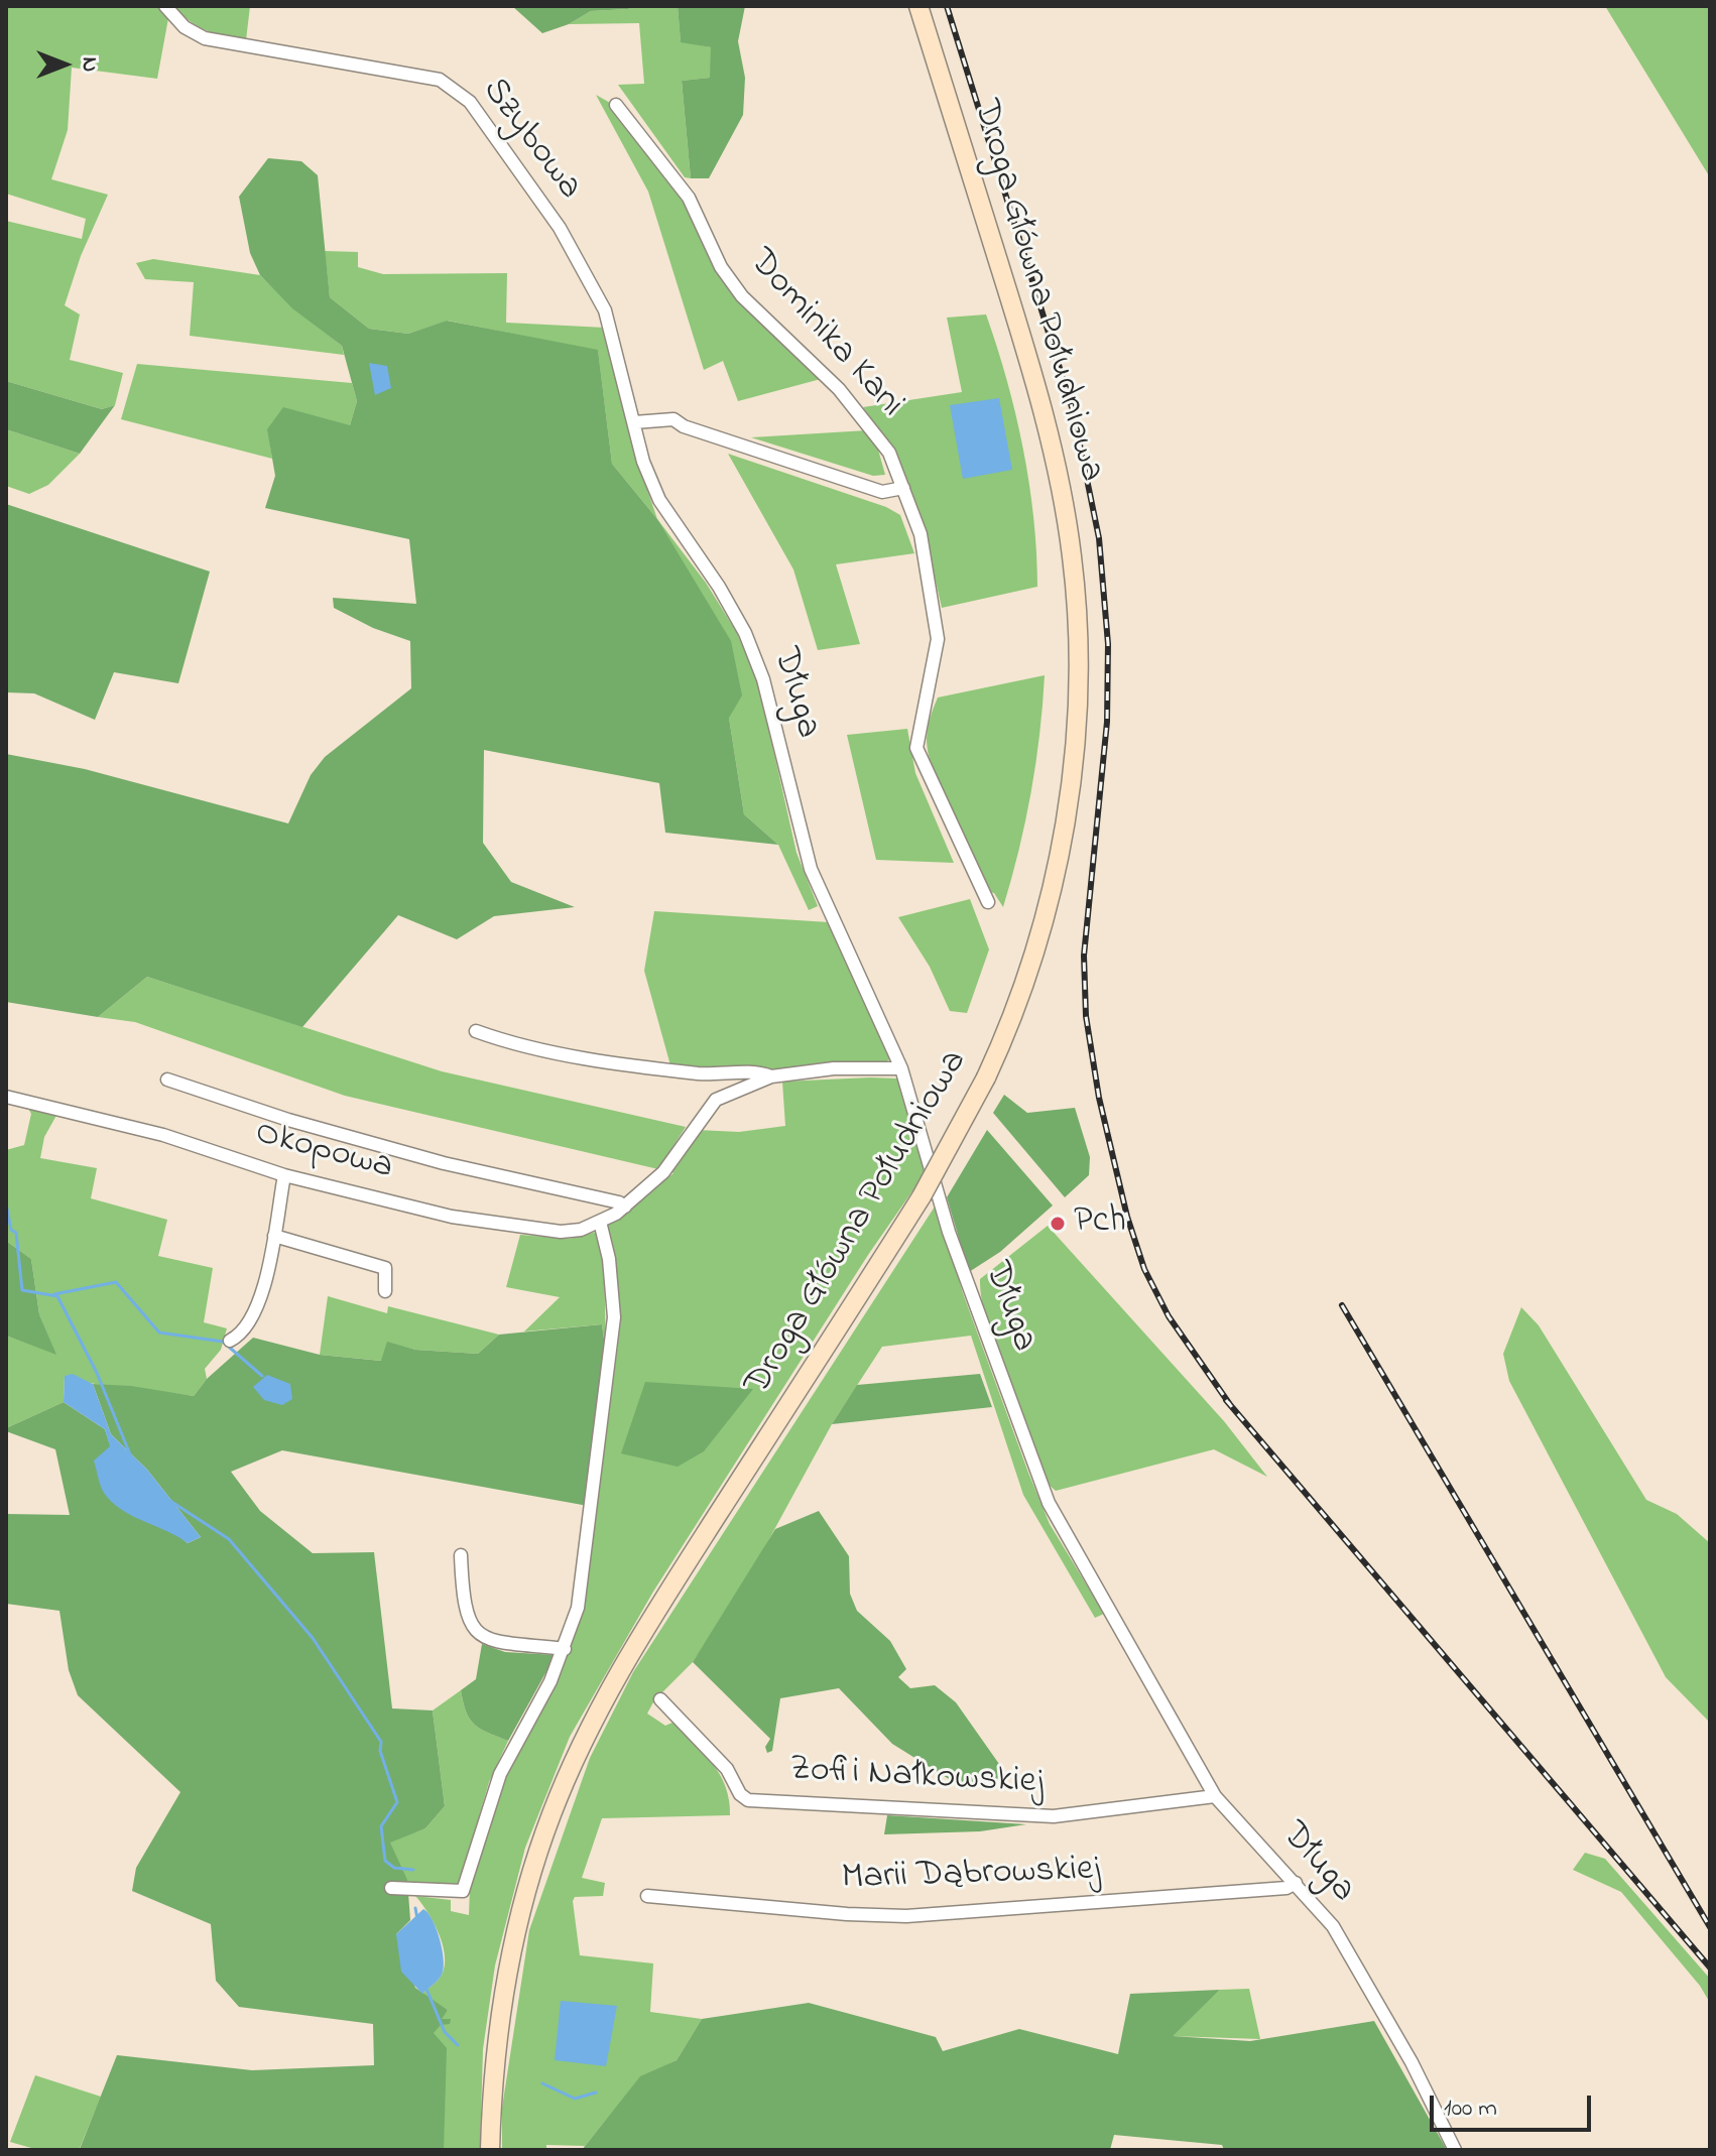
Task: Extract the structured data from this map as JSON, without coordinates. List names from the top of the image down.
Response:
{
  "streets": {
    "main road": ["Droga Główna Południowa"],
    "street": [
      "Szybowa",
      "Dominika Kani",
      "Długa",
      "Okopowa",
      "Zofii Nałkowskiej",
      "Marii Dąbrowskiej"
    ]
  },
  "crossings": [
    ["Szybowa", "Długa"],
    ["Długa", "Okopowa"],
    ["Długa", "Zofii Nałkowskiej"],
    ["Długa", "Marii Dąbrowskiej"]
  ],
  "places": ["Pch"],
  "scale_bar": "100 m",
  "north": "right"
}
